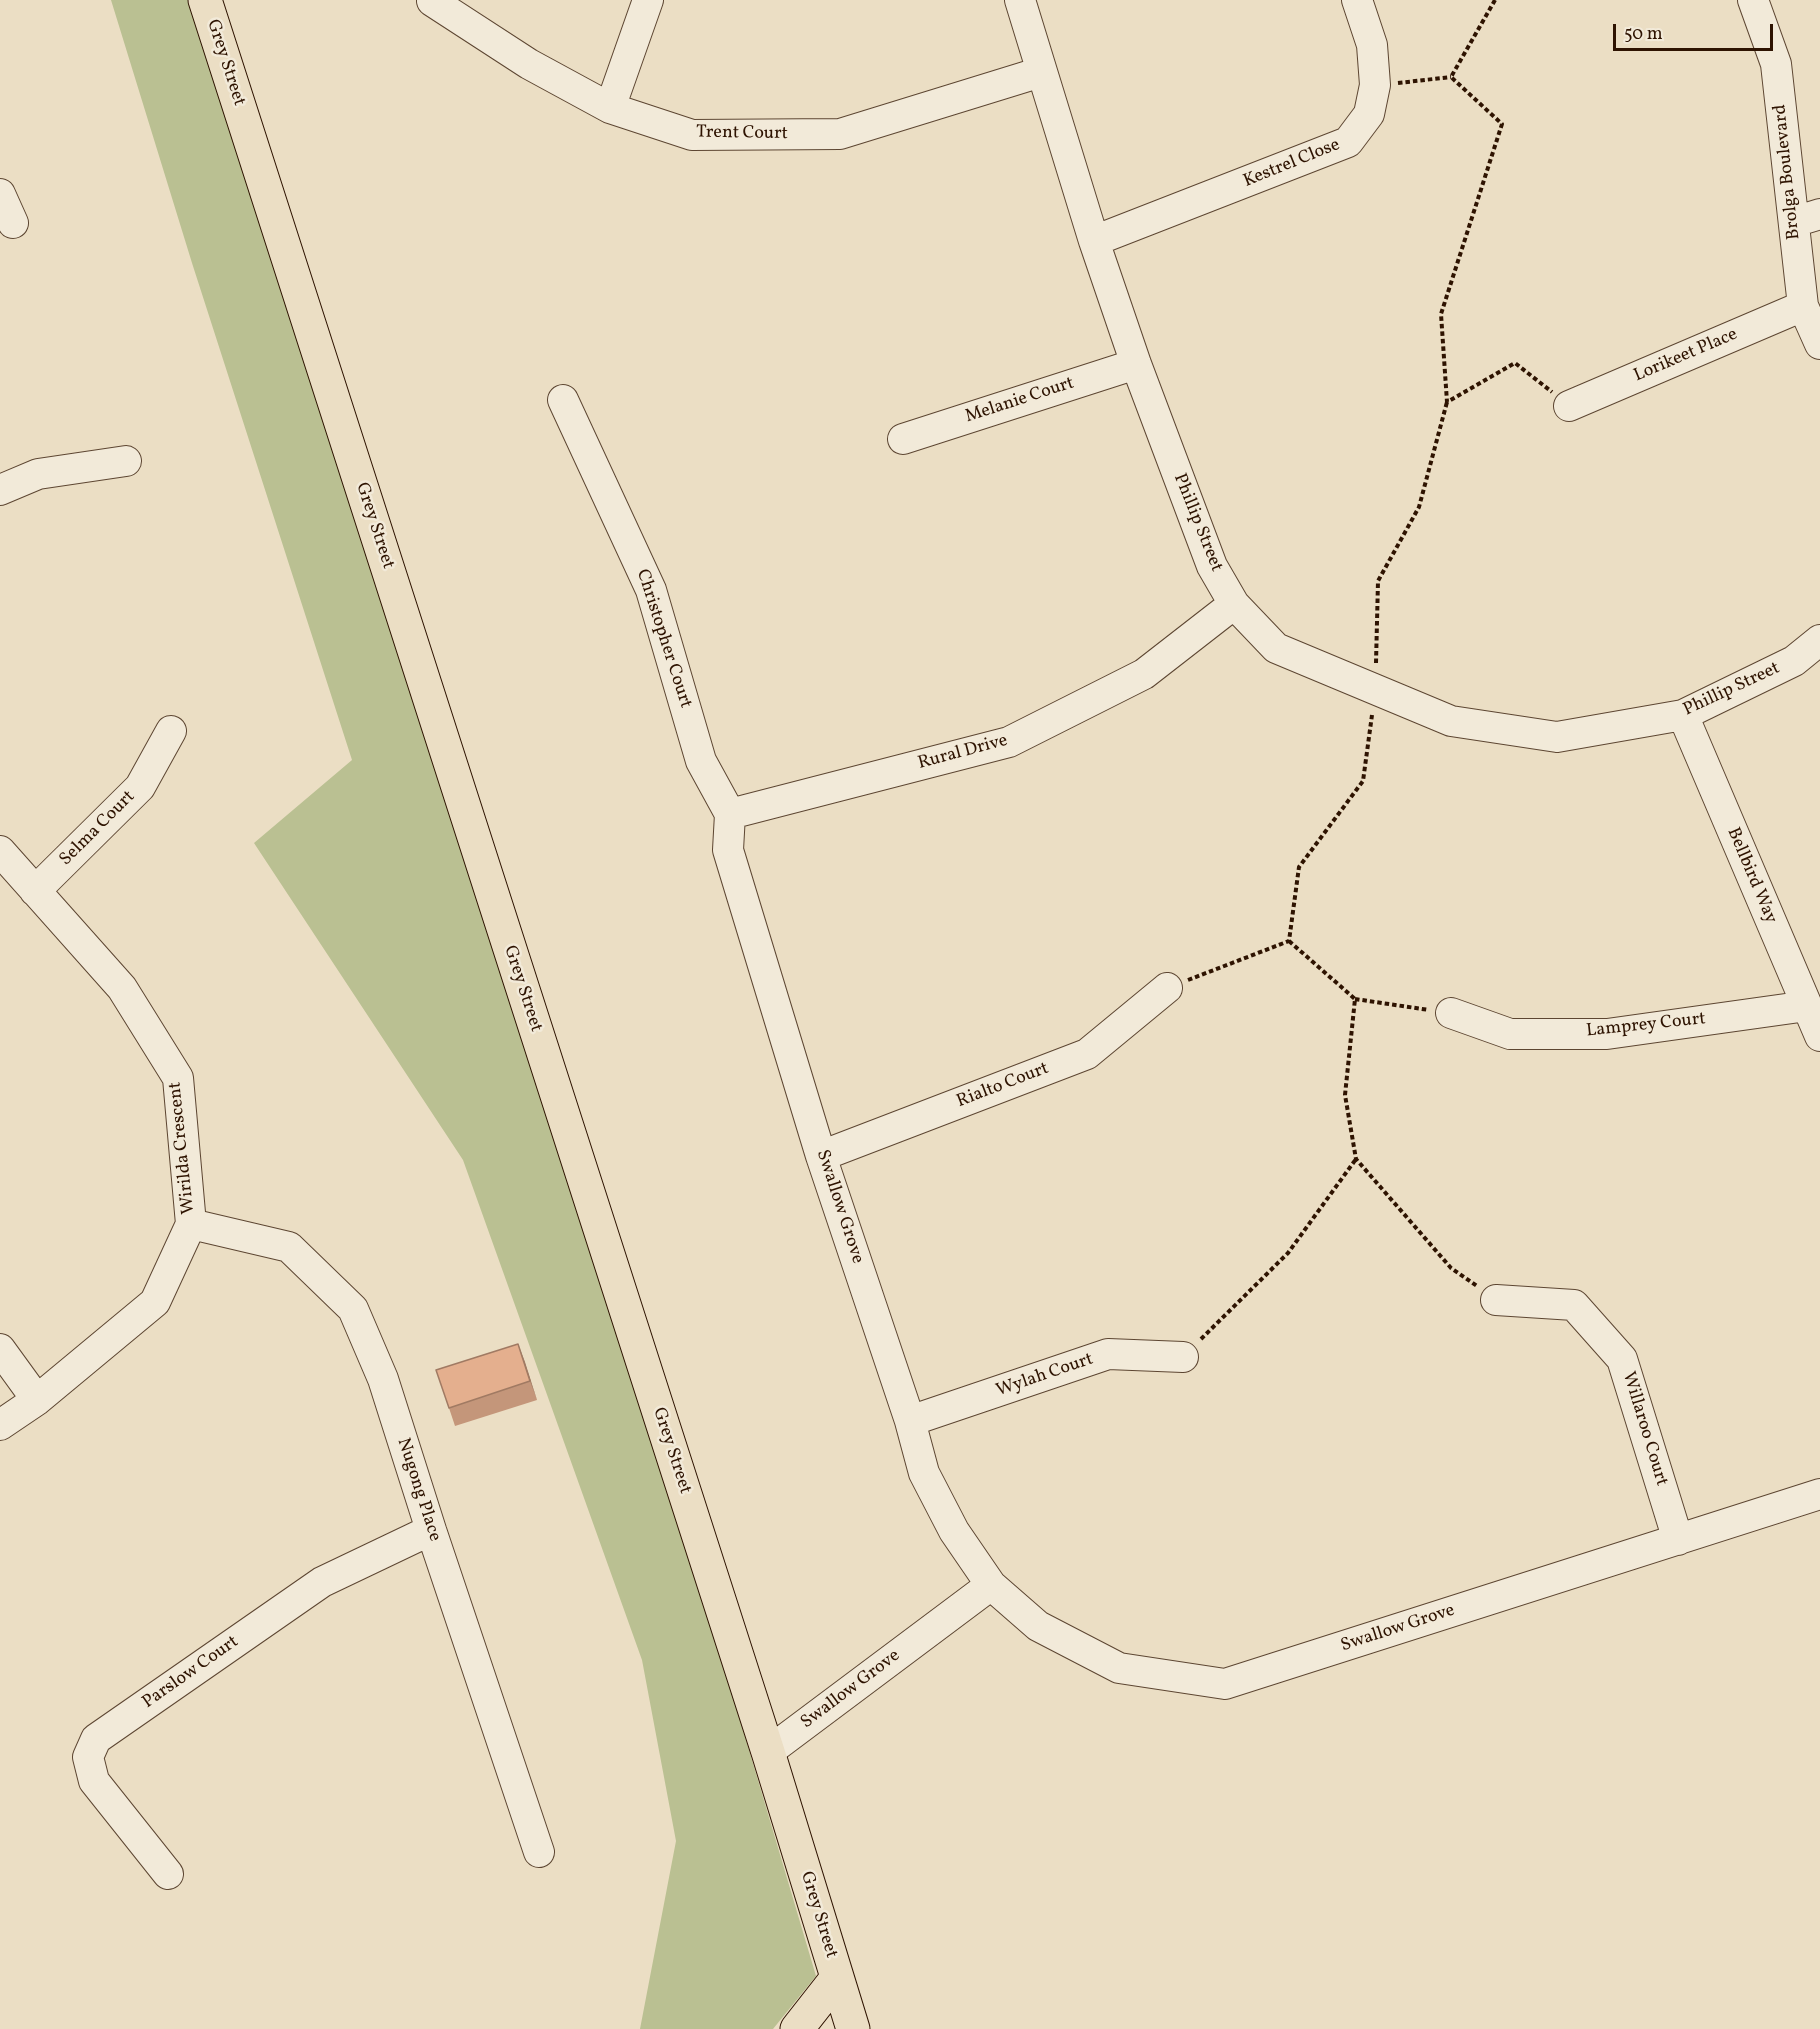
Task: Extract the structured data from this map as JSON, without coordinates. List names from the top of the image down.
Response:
{
  "streets": {
    "main road": ["Grey Street"],
    "street": [
      "Trent Court",
      "Kestrel Close",
      "Brolga Boulevard",
      "Lorikeet Place",
      "Melanie Court",
      "Phillip Street",
      "Christopher Court",
      "Rural Drive",
      "Selma Court",
      "Bellbird Way",
      "Lamprey Court",
      "Rialto Court",
      "Wirilda Crescent",
      "Swallow Grove",
      "Wylah Court",
      "Willaroo Court",
      "Nugong Place",
      "Parslow Court"
    ]
  },
  "crossings": [
    ["Grey Street", "Swallow Grove"],
    ["Trent Court", "Phillip Street"],
    ["Kestrel Close", "Phillip Street"],
    ["Brolga Boulevard", "Lorikeet Place"],
    ["Melanie Court", "Phillip Street"],
    ["Phillip Street", "Rural Drive"],
    ["Phillip Street", "Bellbird Way"],
    ["Christopher Court", "Rural Drive"],
    ["Christopher Court", "Swallow Grove"],
    ["Rural Drive", "Swallow Grove"],
    ["Selma Court", "Wirilda Crescent"],
    ["Bellbird Way", "Lamprey Court"],
    ["Rialto Court", "Swallow Grove"],
    ["Wirilda Crescent", "Nugong Place"],
    ["Swallow Grove", "Wylah Court"],
    ["Swallow Grove", "Willaroo Court"],
    ["Nugong Place", "Parslow Court"]
  ],
  "scale_bar": "50 m"
}
